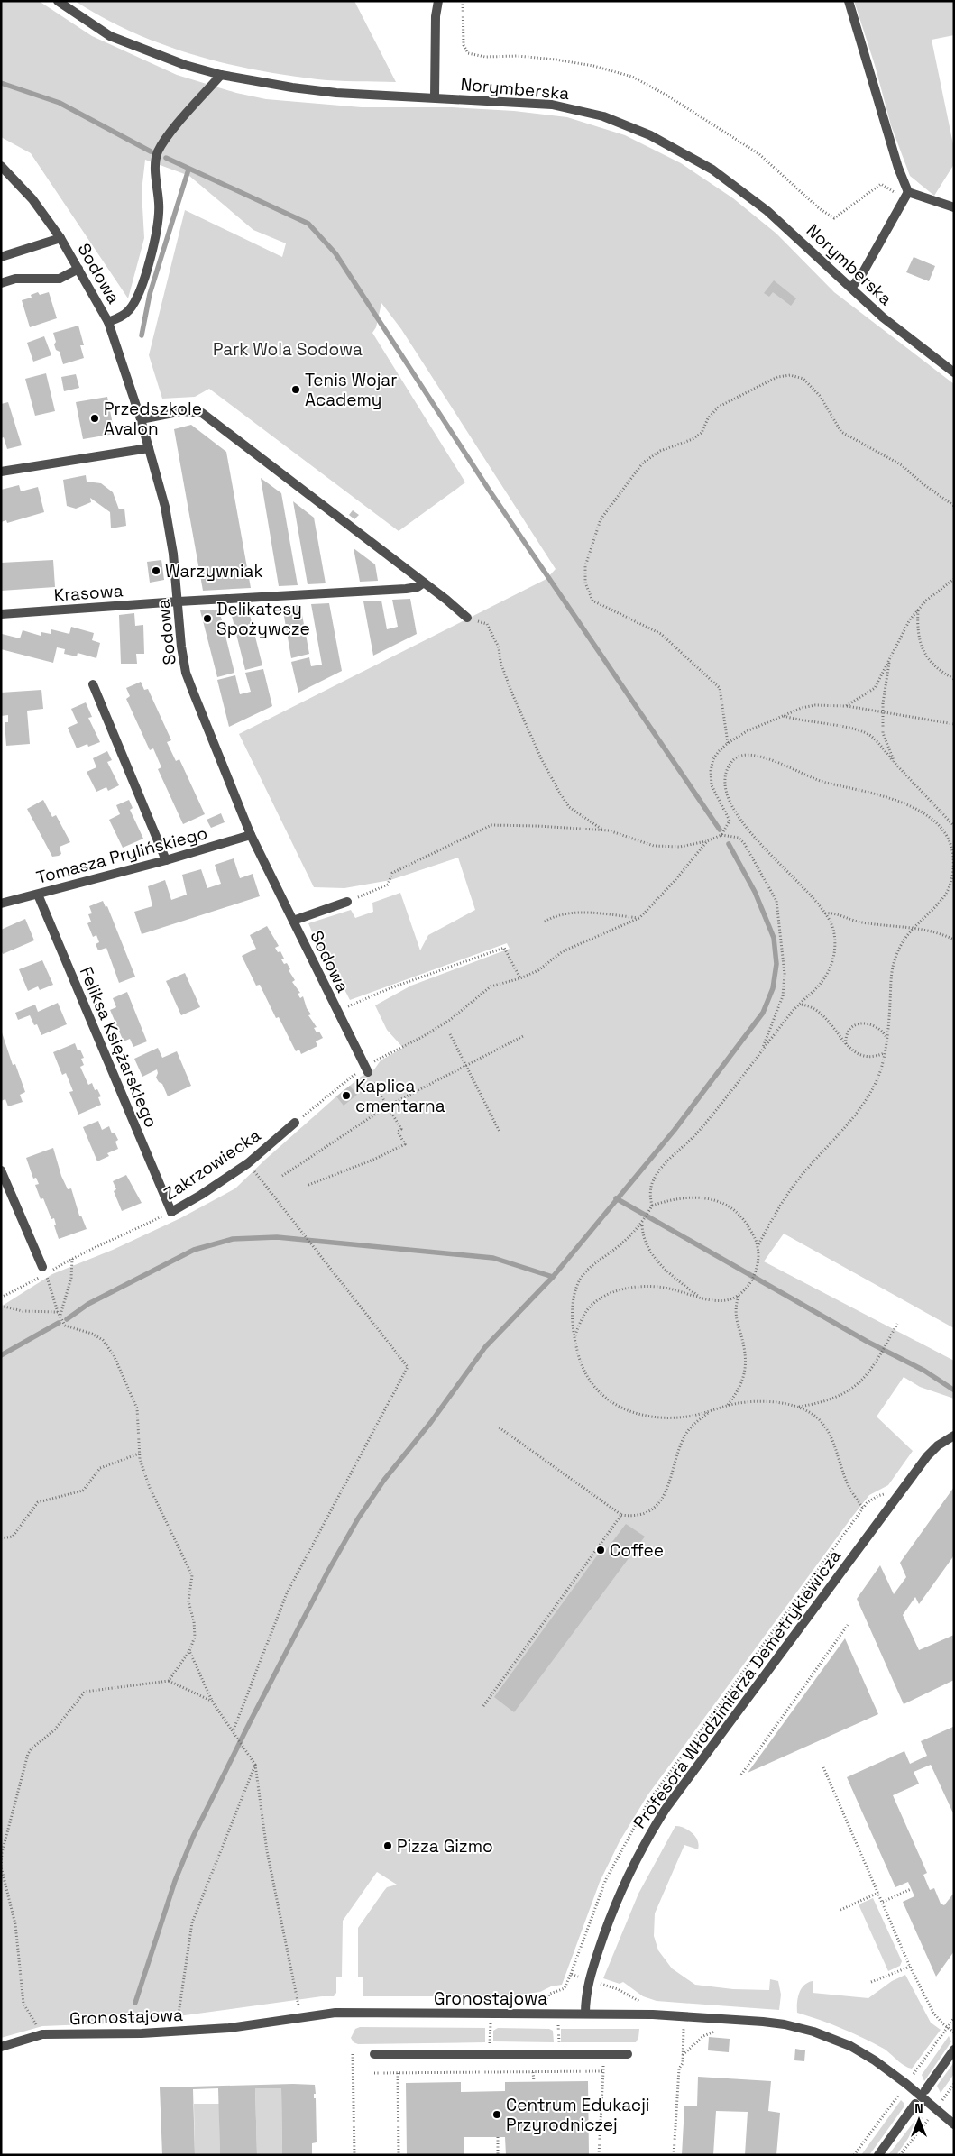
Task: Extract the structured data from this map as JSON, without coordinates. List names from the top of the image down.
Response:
{
  "streets": {
    "street": [
      "Norymberska",
      "Sodowa",
      "Krasowa",
      "Tomasza Prylińskiego",
      "Feliksa Księżarskiego",
      "Zakrzowiecka",
      "Profesora Włodzimierza Demetrykiewicza",
      "Gronostajowa"
    ]
  },
  "crossings": [
    ["Sodowa", "Krasowa"],
    ["Sodowa", "Tomasza Prylińskiego"],
    ["Tomasza Prylińskiego", "Feliksa Księżarskiego"],
    ["Feliksa Księżarskiego", "Zakrzowiecka"],
    ["Profesora Włodzimierza Demetrykiewicza", "Gronostajowa"]
  ],
  "parks": ["Park Wola Sodowa"],
  "places": [
    "Tenis Wojar Academy",
    "Przedszkole Avalon",
    "Warzywniak",
    "Delikatesy Spożywcze",
    "Kaplica cmentarna",
    "Coffee",
    "Pizza Gizmo",
    "Centrum Edukacji Przyrodniczej"
  ],
  "north": "top"
}
